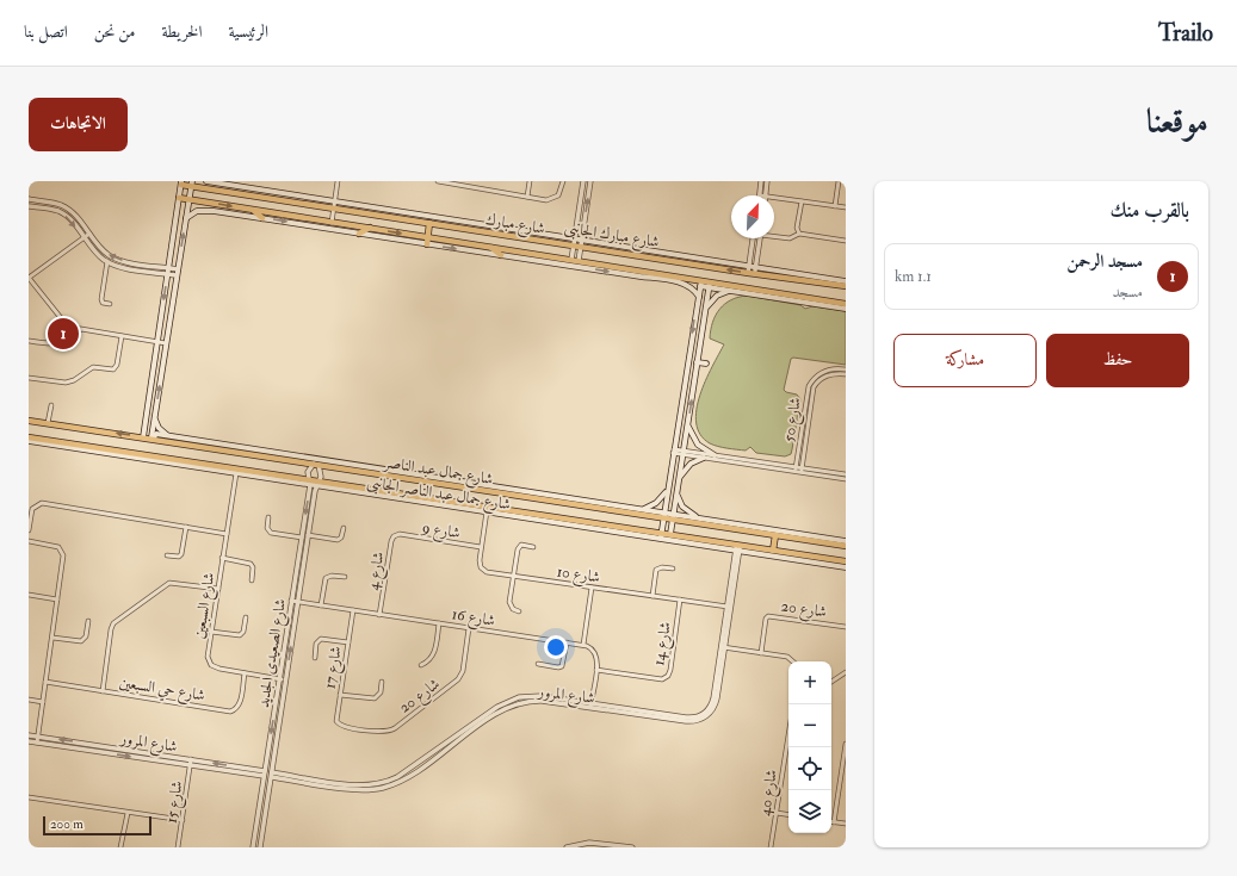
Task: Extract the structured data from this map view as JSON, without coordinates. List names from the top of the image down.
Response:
{
  "streets": {
    "main road": [
      "شارع مبارك",
      "شارع مبارك الجانبى",
      "شارع جمال عبد الناصر",
      "شارع جمال عبد الناصر الجانبى"
    ],
    "street": [
      "شارع 50",
      "شارع 9",
      "شارع 4",
      "شارع 10",
      "شارع السبعين",
      "شارع 20",
      "شارع 16",
      "شارع 14",
      "شارع الصعيدى الجديد",
      "شارع 17",
      "شارع حي السبعين",
      "شارع المرور",
      "شارع 40",
      "شارع 15"
    ]
  },
  "crossings": [
    ["شارع مبارك", "شارع مبارك الجانبى"],
    ["شارع جمال عبد الناصر", "شارع جمال عبد الناصر الجانبى"],
    ["شارع جمال عبد الناصر", "شارع الصعيدى الجديد"],
    ["شارع جمال عبد الناصر", "شارع المرور"],
    ["شارع جمال عبد الناصر الجانبى", "شارع 10"],
    ["شارع جمال عبد الناصر الجانبى", "شارع الصعيدى الجديد"],
    ["شارع جمال عبد الناصر الجانبى", "شارع المرور"],
    ["شارع 9", "شارع 4"],
    ["شارع 9", "شارع 10"],
    ["شارع 4", "شارع 16"],
    ["شارع 10", "شارع 14"],
    ["شارع 10", "شارع المرور"],
    ["شارع السبعين", "شارع الصعيدى الجديد"],
    ["شارع السبعين", "شارع حي السبعين"],
    ["شارع 20", "شارع 16"],
    ["شارع 20", "شارع 17"],
    ["شارع 16", "شارع الصعيدى الجديد"],
    ["شارع 16", "شارع 17"],
    ["شارع الصعيدى الجديد", "شارع المرور"],
    ["شارع المرور", "شارع 15"]
  ],
  "scale_bar": "200 m",
  "north": "top right",
  "page": {
    "header": "Trailo",
    "nav": [
      "الرئيسية",
      "الخريطة",
      "من نحن",
      "اتصل بنا"
    ],
    "title": "موقعنا",
    "buttons": [
      "الاتجاهات",
      ["حفظ", "مشاركة"]
    ],
    "heading": "بالقرب منك",
    "list": [
      {
        "mark": "1",
        "name": "مسجد الرحمن",
        "note": "مسجد",
        "value": "1.1 km"
      }
    ],
    "pins": "1",
    "map_buttons": ["+", "−"],
    "scale": "200 m"
  }
}
